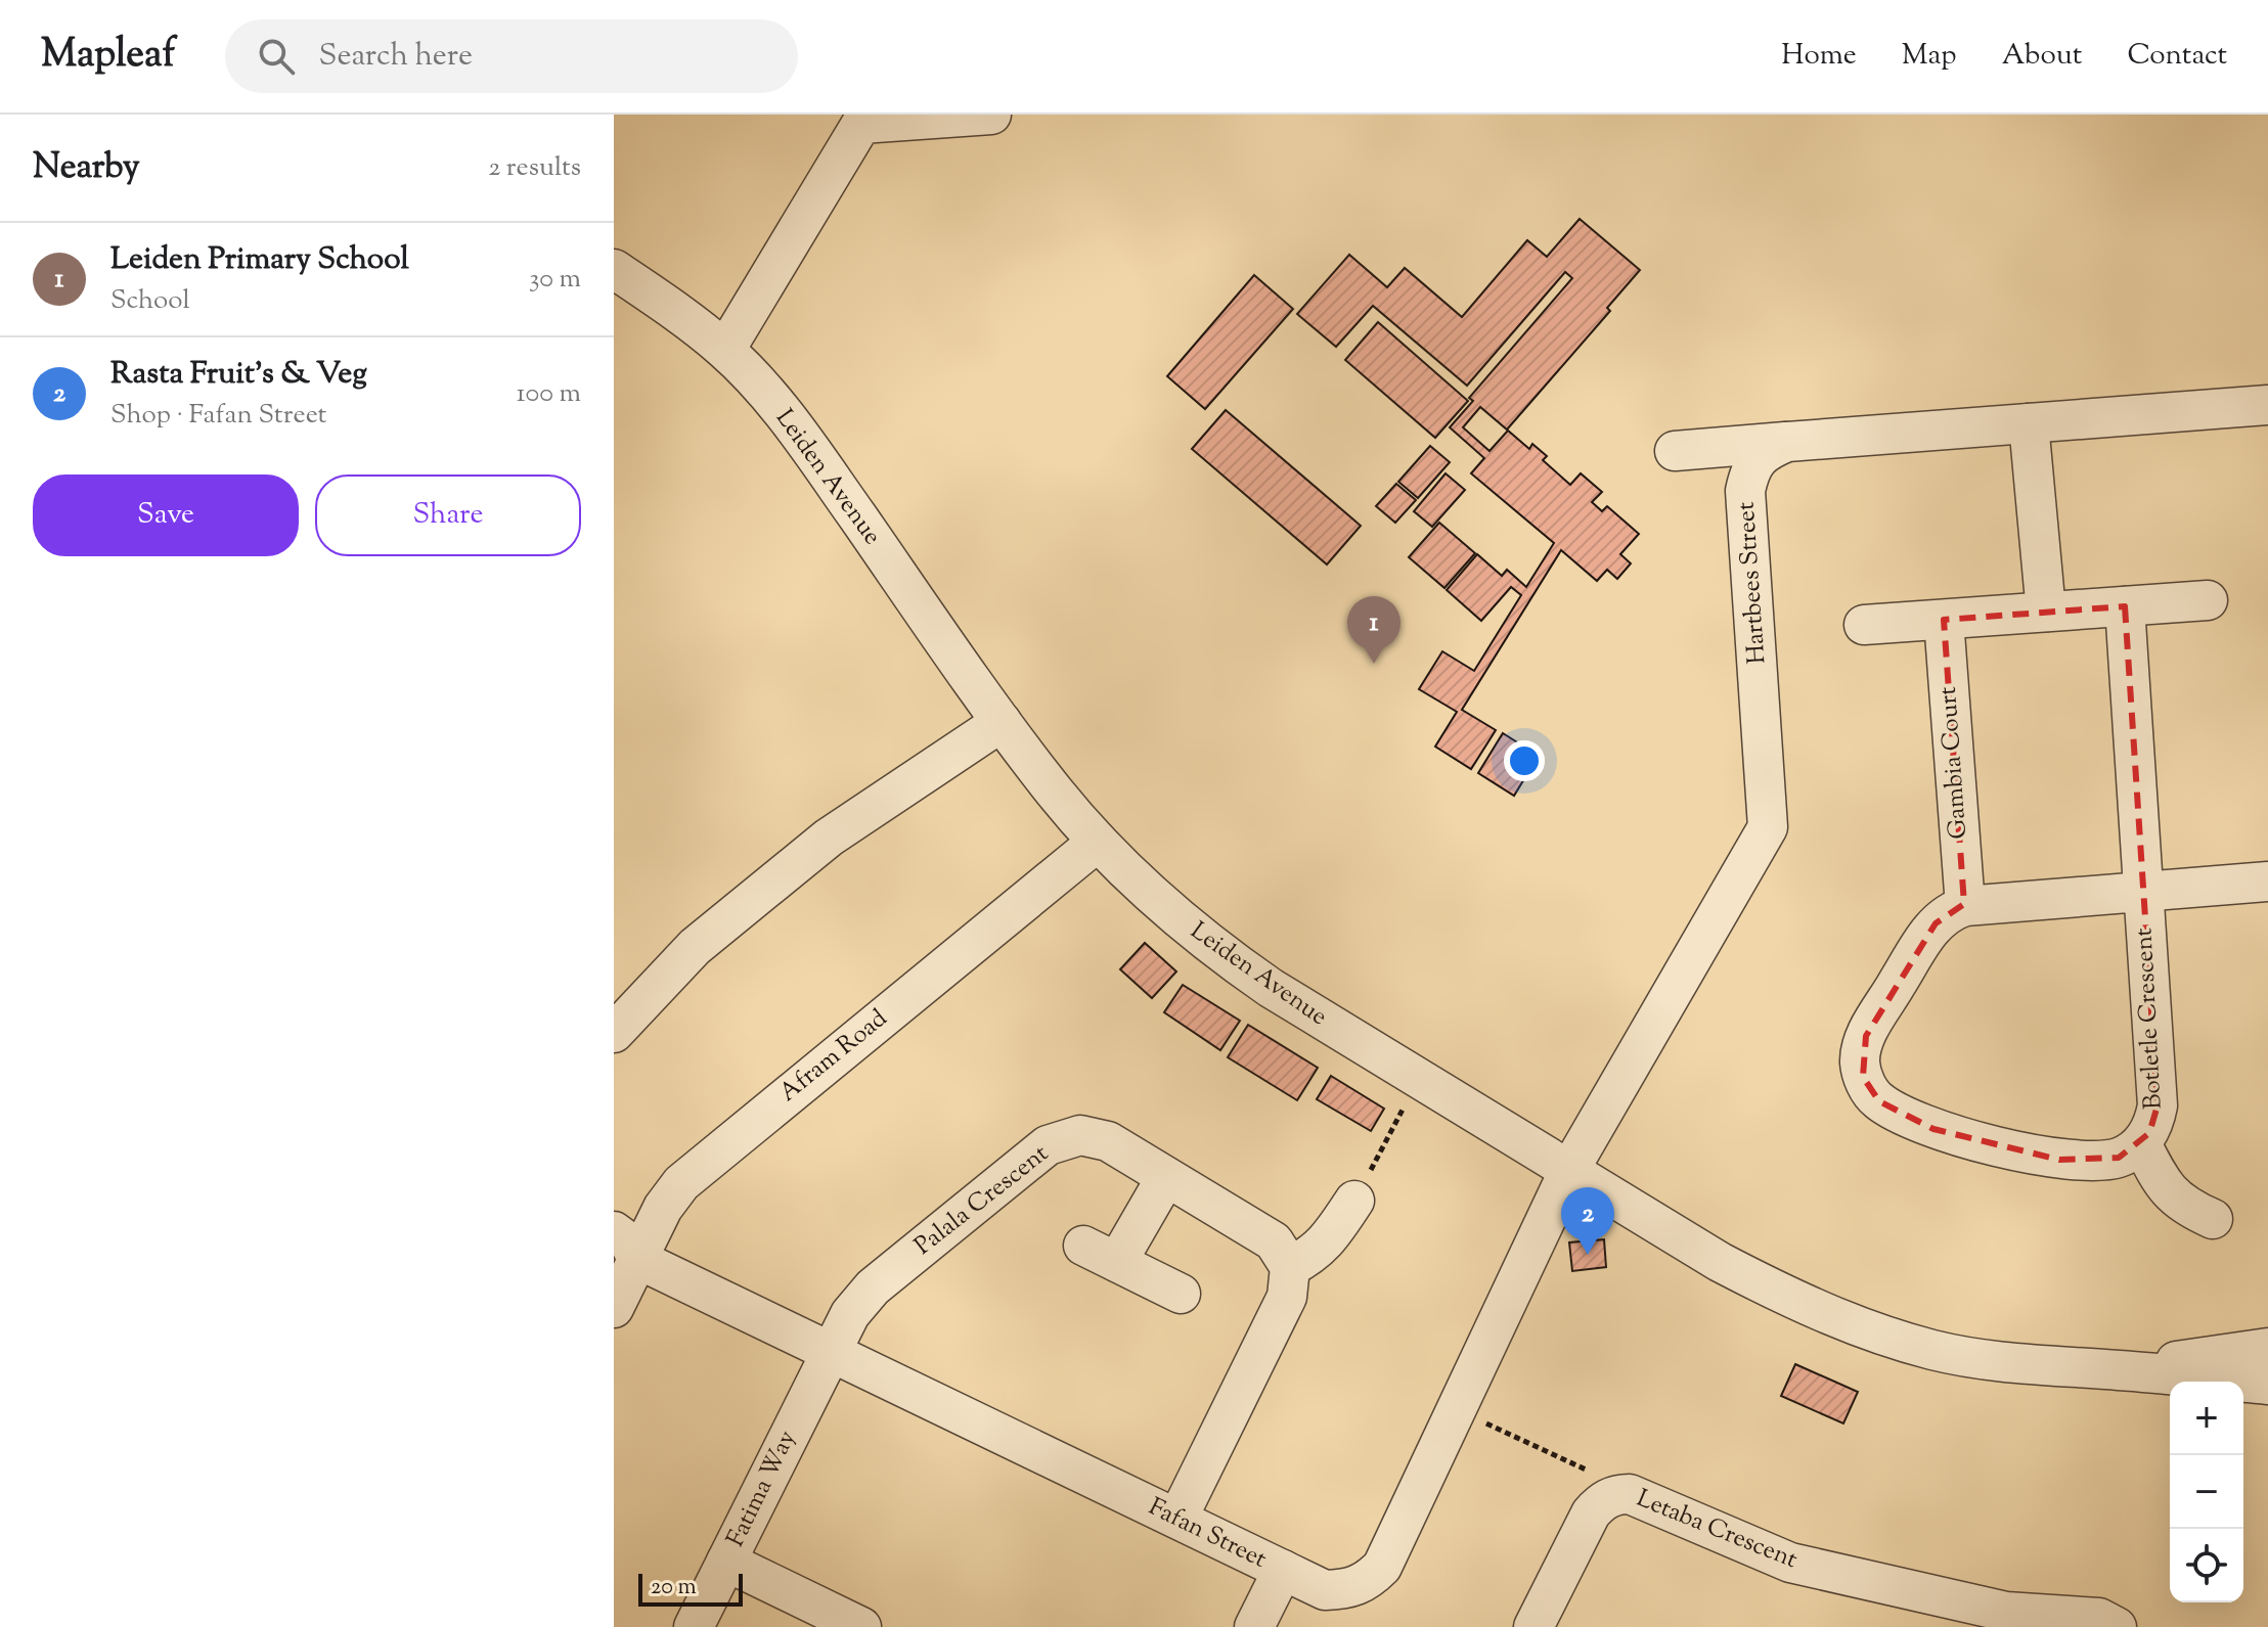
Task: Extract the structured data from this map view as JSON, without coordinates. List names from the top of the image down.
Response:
{
  "streets": {
    "street": [
      "Leiden Avenue",
      "Hartbees Street",
      "Gambia Court",
      "Botletle Crescent",
      "Afram Road",
      "Palala Crescent",
      "Fatima Way",
      "Letaba Crescent",
      "Fafan Street"
    ]
  },
  "crossings": [
    ["Leiden Avenue", "Hartbees Street"],
    ["Leiden Avenue", "Afram Road"],
    ["Leiden Avenue", "Fafan Street"],
    ["Hartbees Street", "Fafan Street"],
    ["Gambia Court", "Botletle Crescent"],
    ["Afram Road", "Fafan Street"],
    ["Palala Crescent", "Fatima Way"],
    ["Palala Crescent", "Fafan Street"],
    ["Fatima Way", "Fafan Street"]
  ],
  "scale_bar": "20 m",
  "page": {
    "header": "Mapleaf",
    "search": "Search here",
    "nav": [
      "Home",
      "Map",
      "About",
      "Contact"
    ],
    "heading": ["Nearby", "2 results"],
    "list": [
      {
        "mark": "1",
        "name": "Leiden Primary School",
        "note": "School",
        "value": "30 m"
      },
      {
        "mark": "2",
        "name": "Rasta Fruit's & Veg",
        "note": "Shop · Fafan Street",
        "value": "100 m"
      }
    ],
    "buttons": ["Save", "Share"],
    "pins": ["1", "2"],
    "map_buttons": ["+", "−"],
    "scale": "20 m"
  }
}
